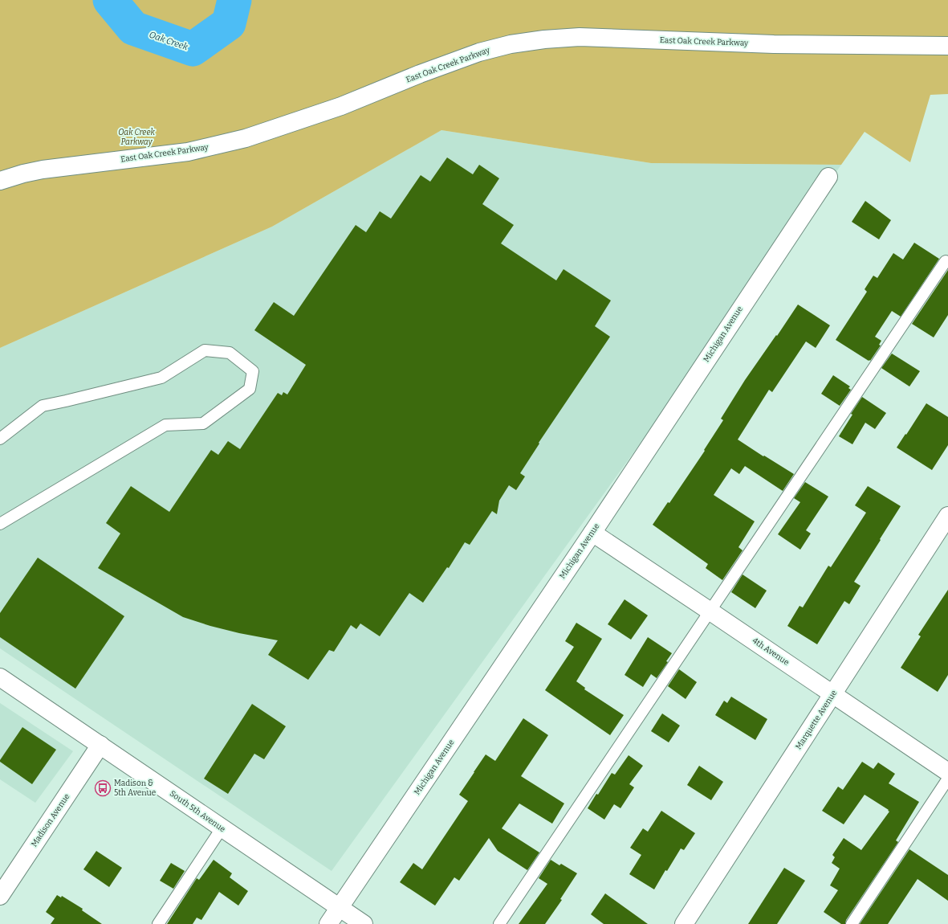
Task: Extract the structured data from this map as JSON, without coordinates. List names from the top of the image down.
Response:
{
  "streets": {
    "street": [
      "East Oak Creek Parkway",
      "Michigan Avenue",
      "4th Avenue",
      "Marquette Avenue",
      "South 5th Avenue",
      "Madison Avenue"
    ]
  },
  "crossings": [
    ["Michigan Avenue", "4th Avenue"],
    ["Michigan Avenue", "South 5th Avenue"],
    ["4th Avenue", "Marquette Avenue"],
    ["South 5th Avenue", "Madison Avenue"]
  ],
  "water": ["Oak Creek"],
  "parks": ["Oak Creek Parkway"],
  "places": {
    "bus stop": ["Madison & 5th Avenue"]
  }
}
